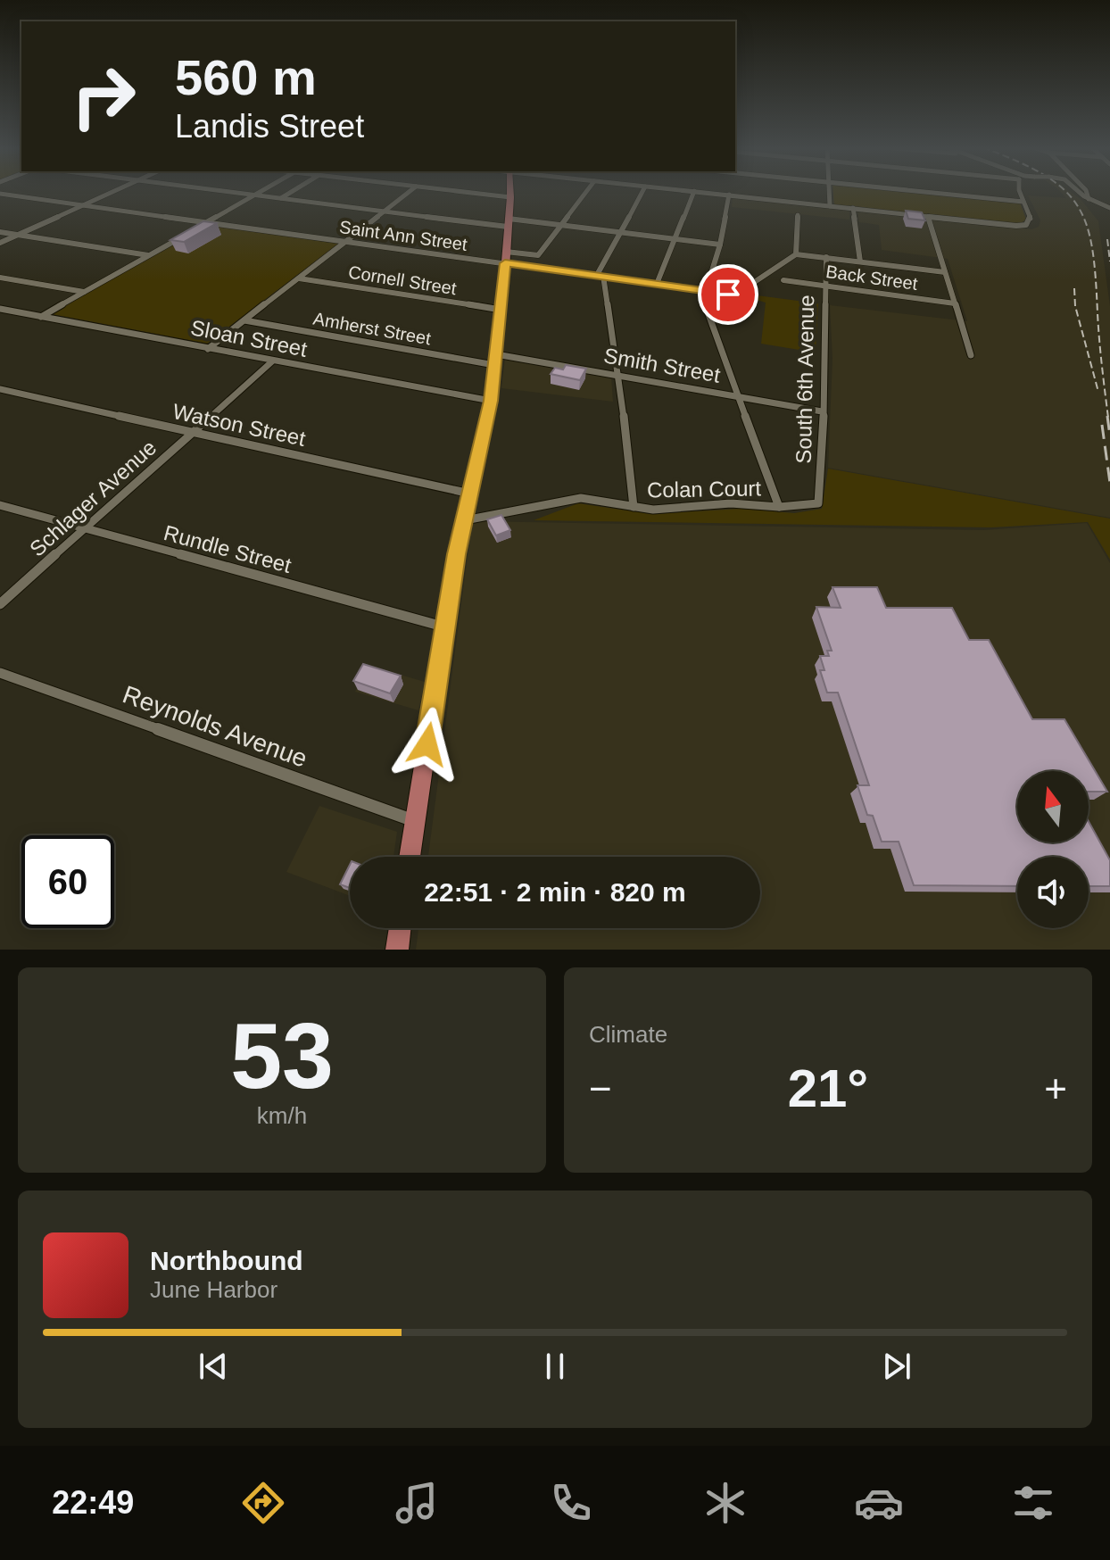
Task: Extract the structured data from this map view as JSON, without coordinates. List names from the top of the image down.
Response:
{
  "streets": {
    "street": [
      "Saint Ann Street",
      "Back Street",
      "Cornell Street",
      "Amherst Street",
      "Sloan Street",
      "Smith Street",
      "South 6th Avenue",
      "Watson Street",
      "Colan Court",
      "Schlager Avenue",
      "Rundle Street",
      "Reynolds Avenue"
    ]
  },
  "crossings": [
    ["Back Street", "South 6th Avenue"],
    ["Amherst Street", "Smith Street"],
    ["Sloan Street", "Schlager Avenue"],
    ["Smith Street", "South 6th Avenue"],
    ["South 6th Avenue", "Colan Court"],
    ["Watson Street", "Schlager Avenue"],
    ["Schlager Avenue", "Rundle Street"]
  ],
  "north": "top",
  "page": {
    "turn": ["560 m", "Landis Street"],
    "limit": "60",
    "trip": "22:51 · 2 min · 820 m",
    "tile": [
      ["53", "km/h"],
      "Climate"
    ],
    "heat": ["−", "21°", "+"],
    "song": ["Northbound", "June Harbor"],
    "tabs": "22:49"
  }
}
